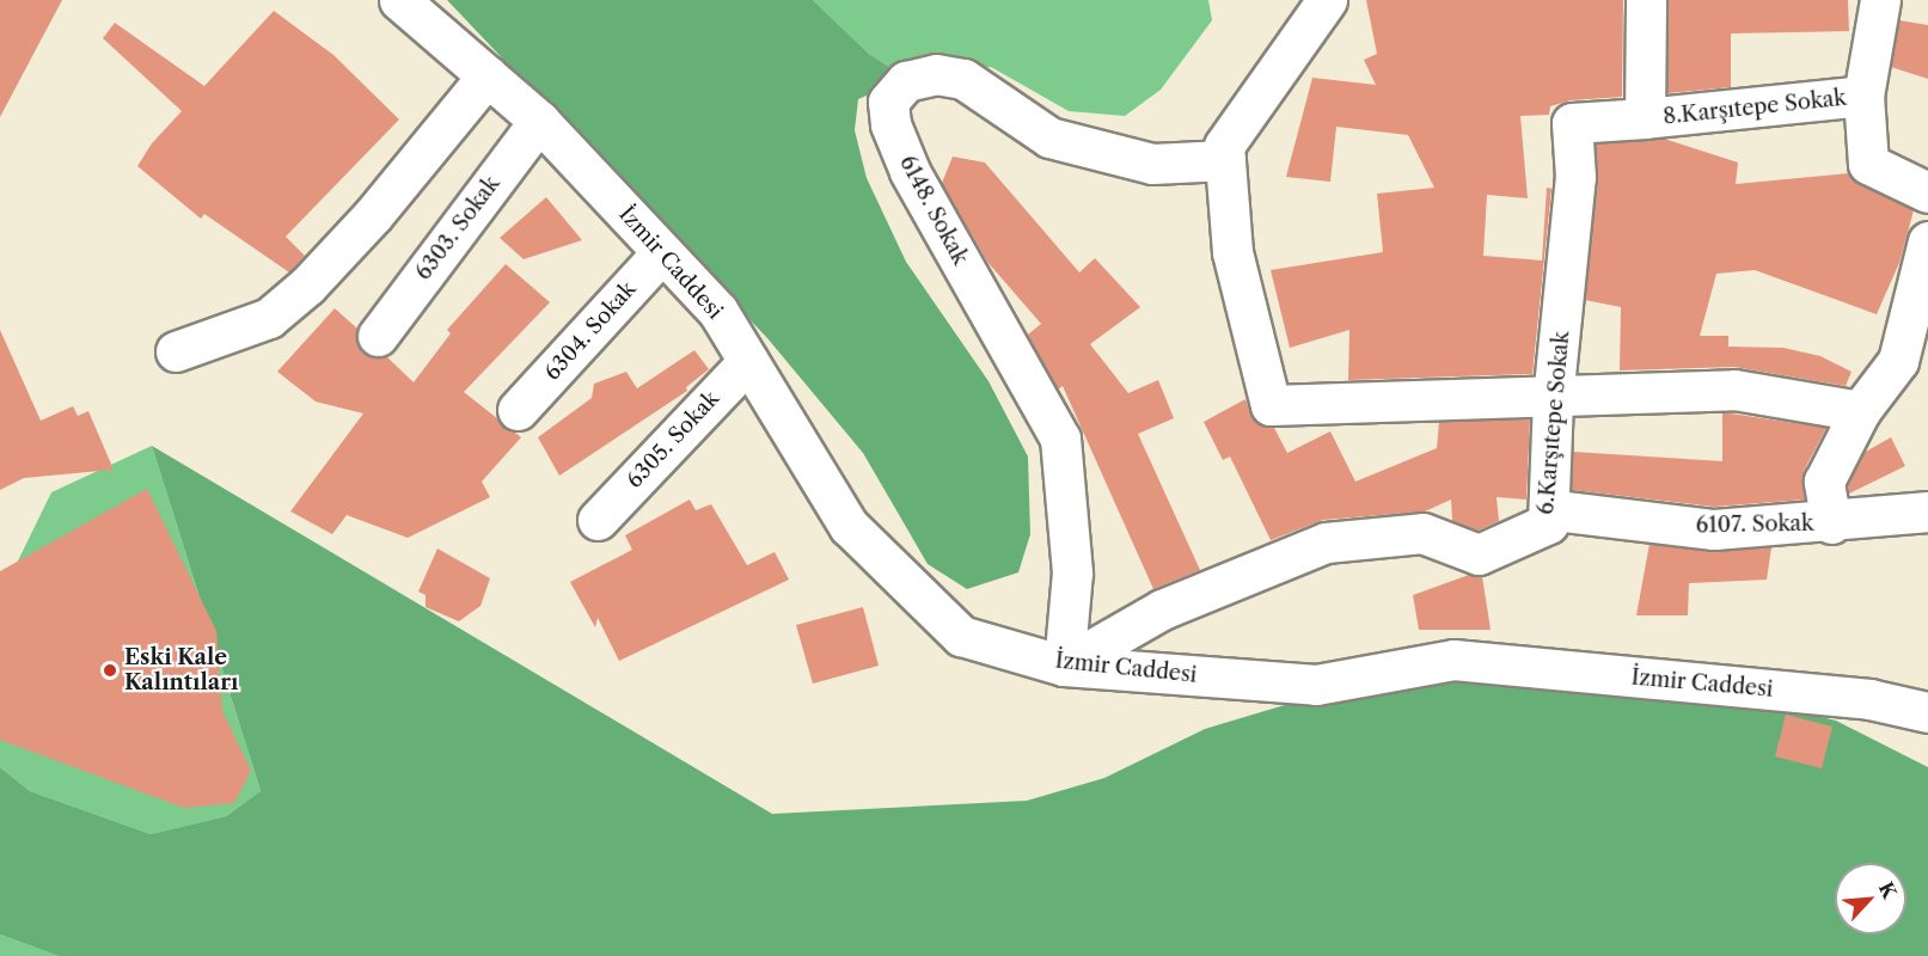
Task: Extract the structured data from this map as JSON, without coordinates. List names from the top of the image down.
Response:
{
  "streets": {
    "street": [
      "8.Karşıtepe Sokak",
      "6148. Sokak",
      "6303. Sokak",
      "İzmir Caddesi",
      "6304. Sokak",
      "6.Karşıtepe Sokak",
      "6305. Sokak",
      "6107. Sokak"
    ]
  },
  "crossings": [
    ["8.Karşıtepe Sokak", "6.Karşıtepe Sokak"],
    ["6148. Sokak", "İzmir Caddesi"],
    ["6148. Sokak", "6.Karşıtepe Sokak"],
    ["6303. Sokak", "İzmir Caddesi"],
    ["İzmir Caddesi", "6304. Sokak"],
    ["İzmir Caddesi", "6.Karşıtepe Sokak"],
    ["İzmir Caddesi", "6305. Sokak"],
    ["6.Karşıtepe Sokak", "6107. Sokak"]
  ],
  "places": ["Eski Kale Kalıntıları"],
  "north": "top right"
}
